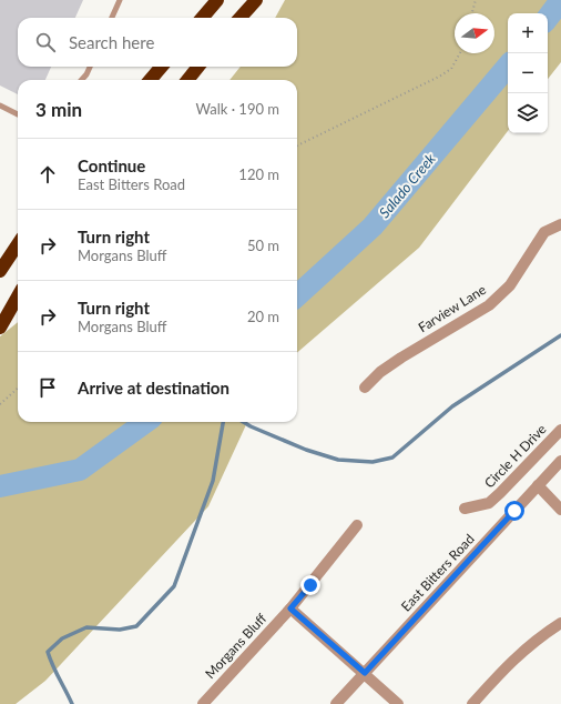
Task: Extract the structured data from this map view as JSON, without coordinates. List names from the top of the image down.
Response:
{
  "streets": {
    "street": [
      "Farview Lane",
      "Circle H Drive",
      "East Bitters Road",
      "Morgans Bluff"
    ]
  },
  "water": ["Salado Creek"],
  "north": "right",
  "page": {
    "map_buttons": ["+", "−"],
    "search": "Search here",
    "heading": ["3 min", "Walk · 190 m"],
    "list": [
      ["Continue", "East Bitters Road", "120 m"],
      ["Turn right", "Morgans Bluff", "50 m"],
      ["Turn right", "Morgans Bluff", "20 m"],
      "Arrive at destination"
    ]
  }
}
